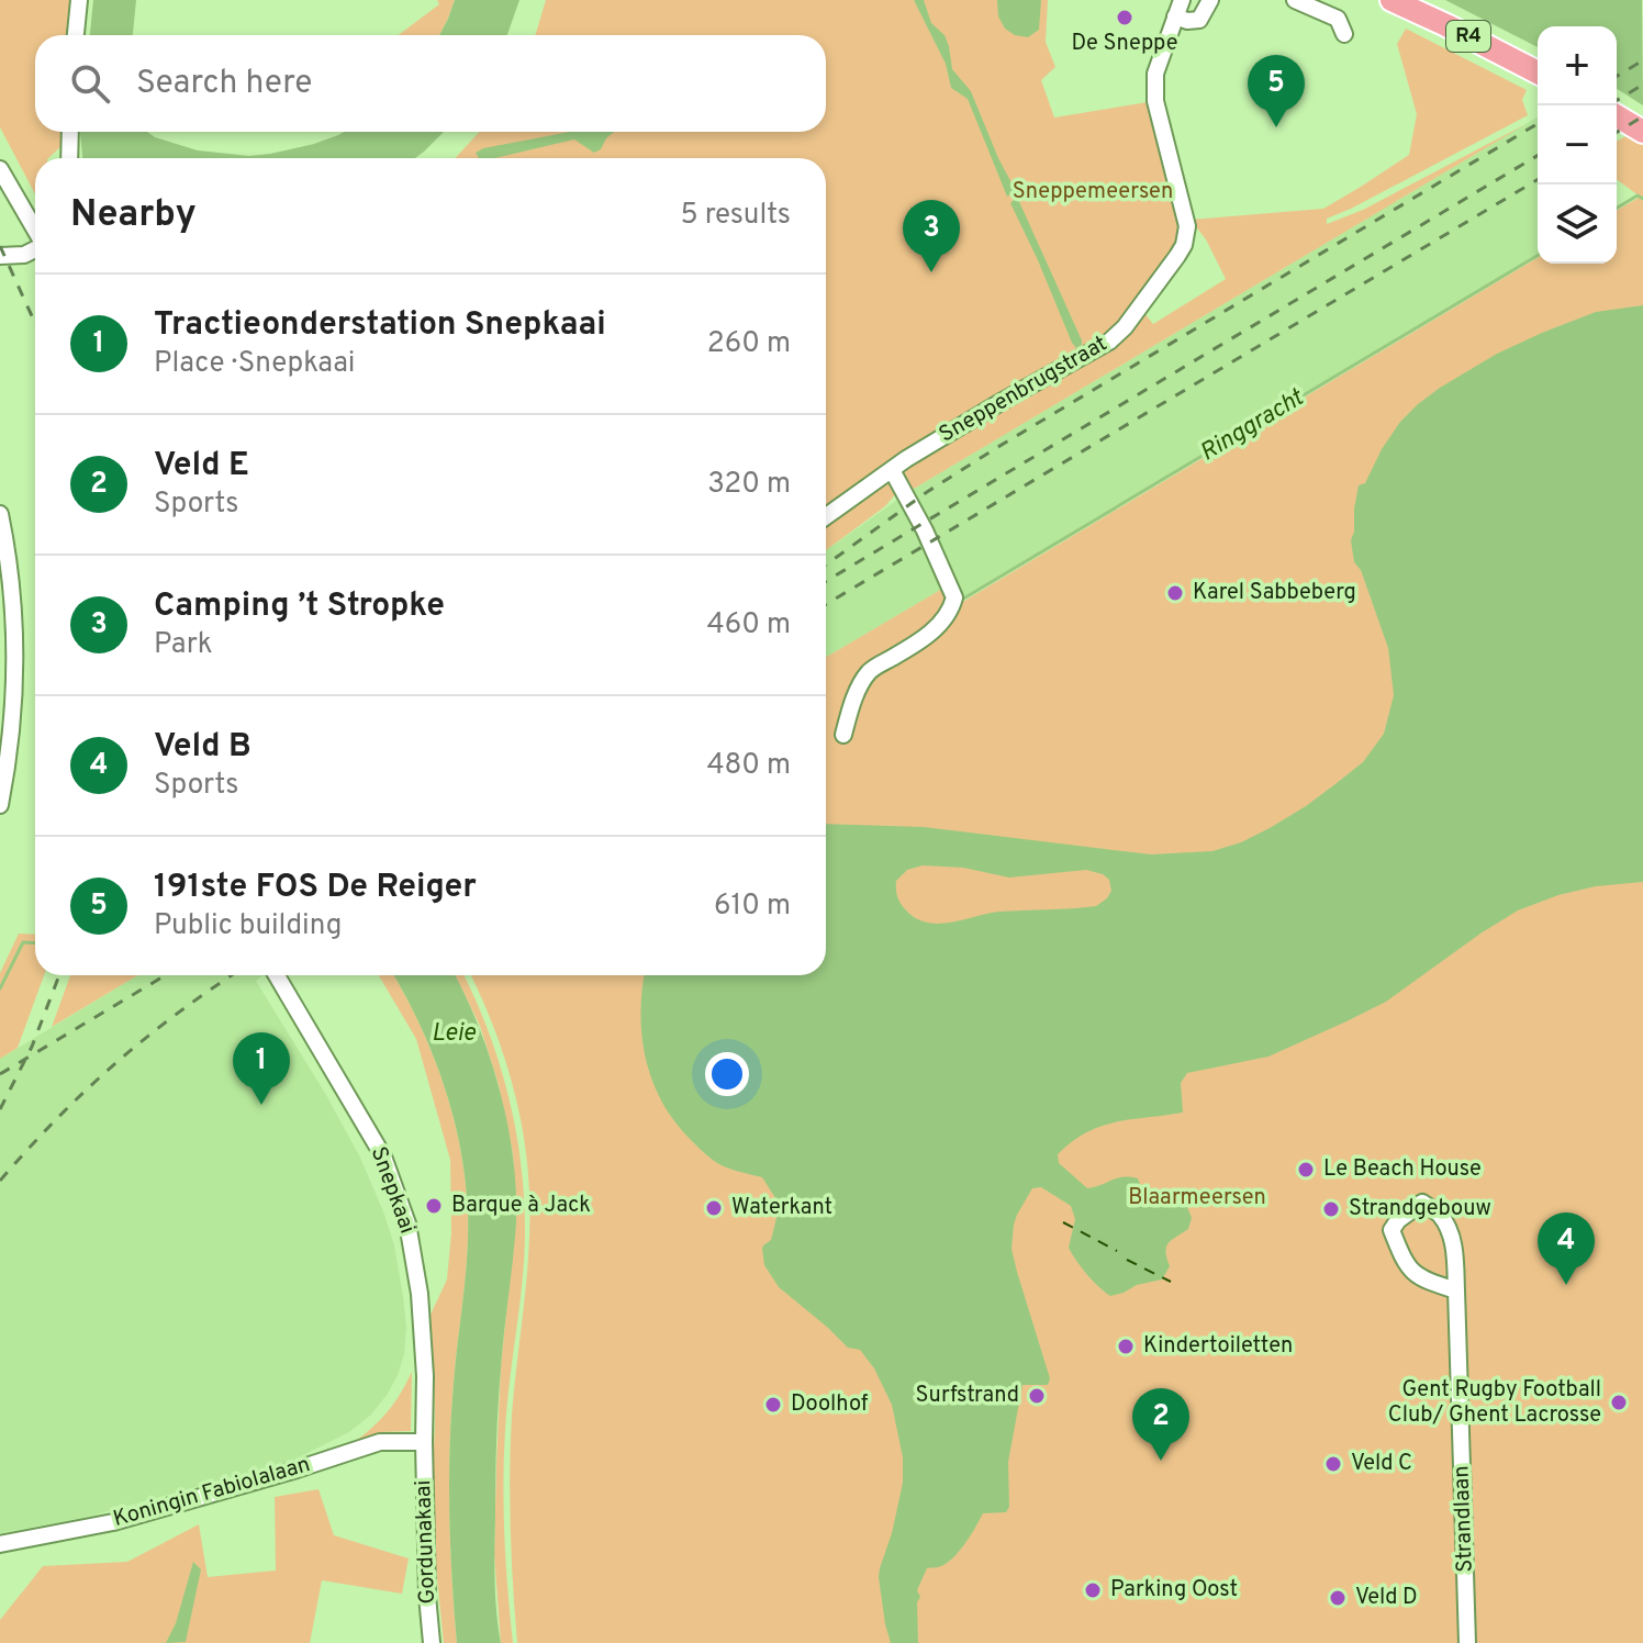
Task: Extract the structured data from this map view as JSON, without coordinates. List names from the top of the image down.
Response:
{
  "streets": {
    "highway": ["R4"],
    "street": [
      "Sneppenbrugstraat",
      "Snepkaai",
      "Koningin Fabiolalaan",
      "Strandlaan",
      "Gordunakaai"
    ]
  },
  "crossings": [
    ["Snepkaai", "Koningin Fabiolalaan"],
    ["Snepkaai", "Gordunakaai"],
    ["Koningin Fabiolalaan", "Gordunakaai"]
  ],
  "water": ["Ringgracht", "Leie"],
  "parks": ["Sneppemeersen", "Blaarmeersen"],
  "places": [
    "De Sneppe",
    "Karel Sabbeberg",
    "Le Beach House",
    "Barque à Jack",
    "Waterkant",
    "Strandgebouw",
    "Kindertoiletten",
    "Surfstrand",
    "Gent Rugby Football Club/ Ghent Lacrosse",
    "Doolhof",
    "Veld C",
    "Parking Oost",
    "Veld D"
  ],
  "page": {
    "map_buttons": ["+", "−"],
    "search": "Search here",
    "pins": [
      "5",
      "3",
      "1",
      "4",
      "2"
    ],
    "heading": ["Nearby", "5 results"],
    "list": [
      {
        "mark": "1",
        "name": "Tractieonderstation Snepkaai",
        "note": "Place · Snepkaai",
        "value": "260 m"
      },
      {
        "mark": "2",
        "name": "Veld E",
        "note": "Sports",
        "value": "320 m"
      },
      {
        "mark": "3",
        "name": "Camping ’t Stropke",
        "note": "Park",
        "value": "460 m"
      },
      {
        "mark": "4",
        "name": "Veld B",
        "note": "Sports",
        "value": "480 m"
      },
      {
        "mark": "5",
        "name": "191ste FOS De Reiger",
        "note": "Public building",
        "value": "610 m"
      }
    ]
  }
}
